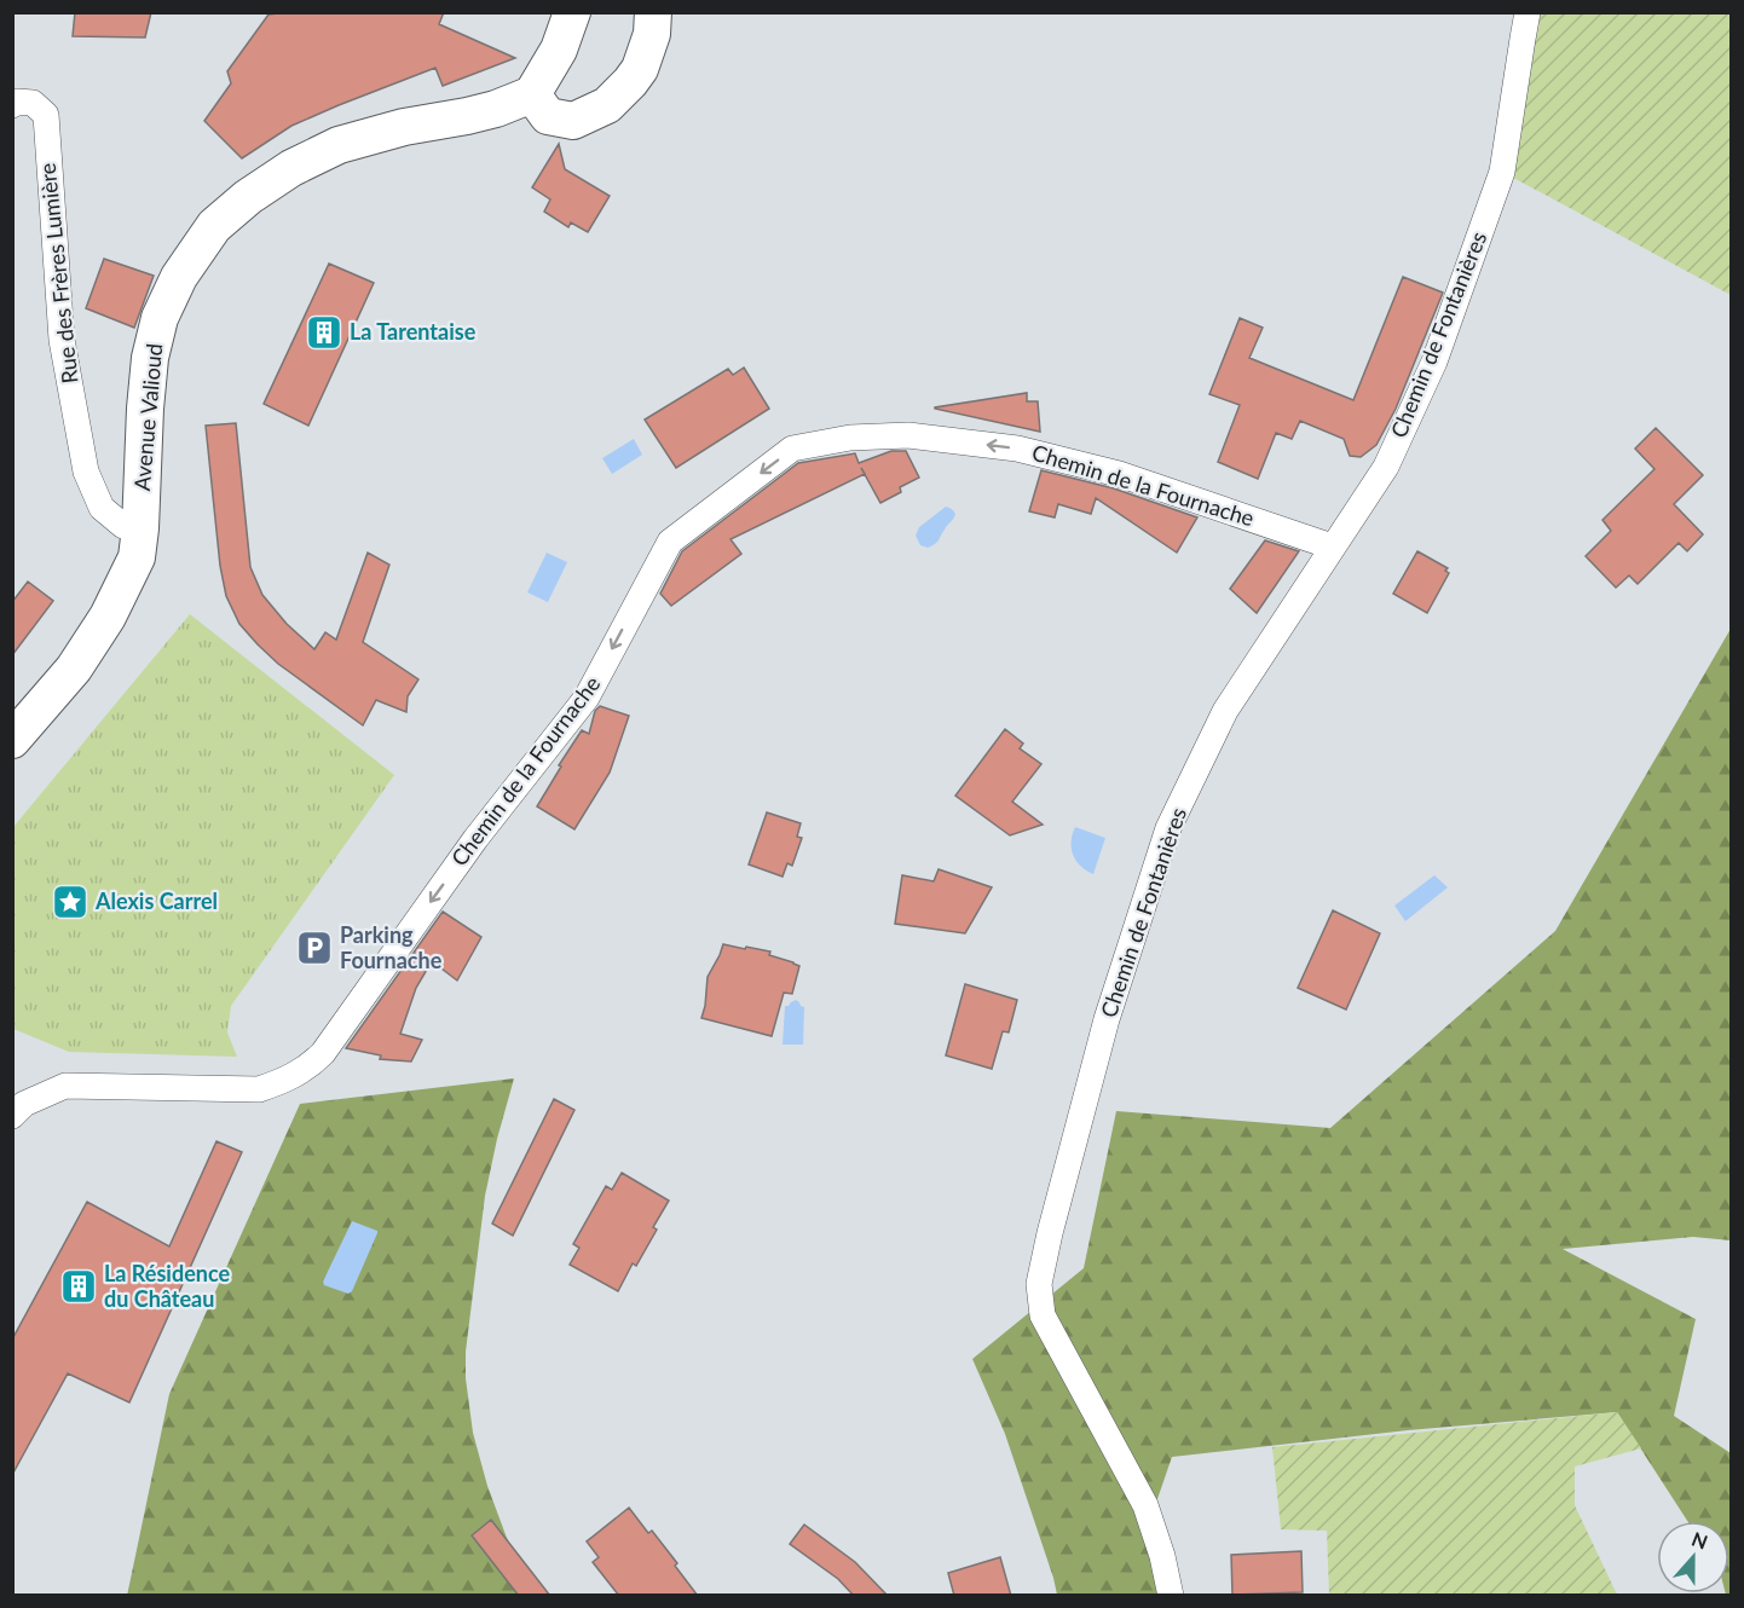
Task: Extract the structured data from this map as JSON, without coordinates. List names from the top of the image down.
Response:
{
  "streets": {
    "main road": ["Avenue Valioud"],
    "street": ["Rue des Frères Lumière", "Chemin de Fontanières", "Chemin de la Fournache"]
  },
  "crossings": [
    ["Rue des Frères Lumière", "Avenue Valioud"],
    ["Chemin de Fontanières", "Chemin de la Fournache"]
  ],
  "one_way": ["Chemin de la Fournache"],
  "places": {
    "building": ["La Tarentaise", "La Résidence du Château"],
    "place": ["Alexis Carrel"],
    "parking": ["Parking Fournache"]
  },
  "north": "top"
}
